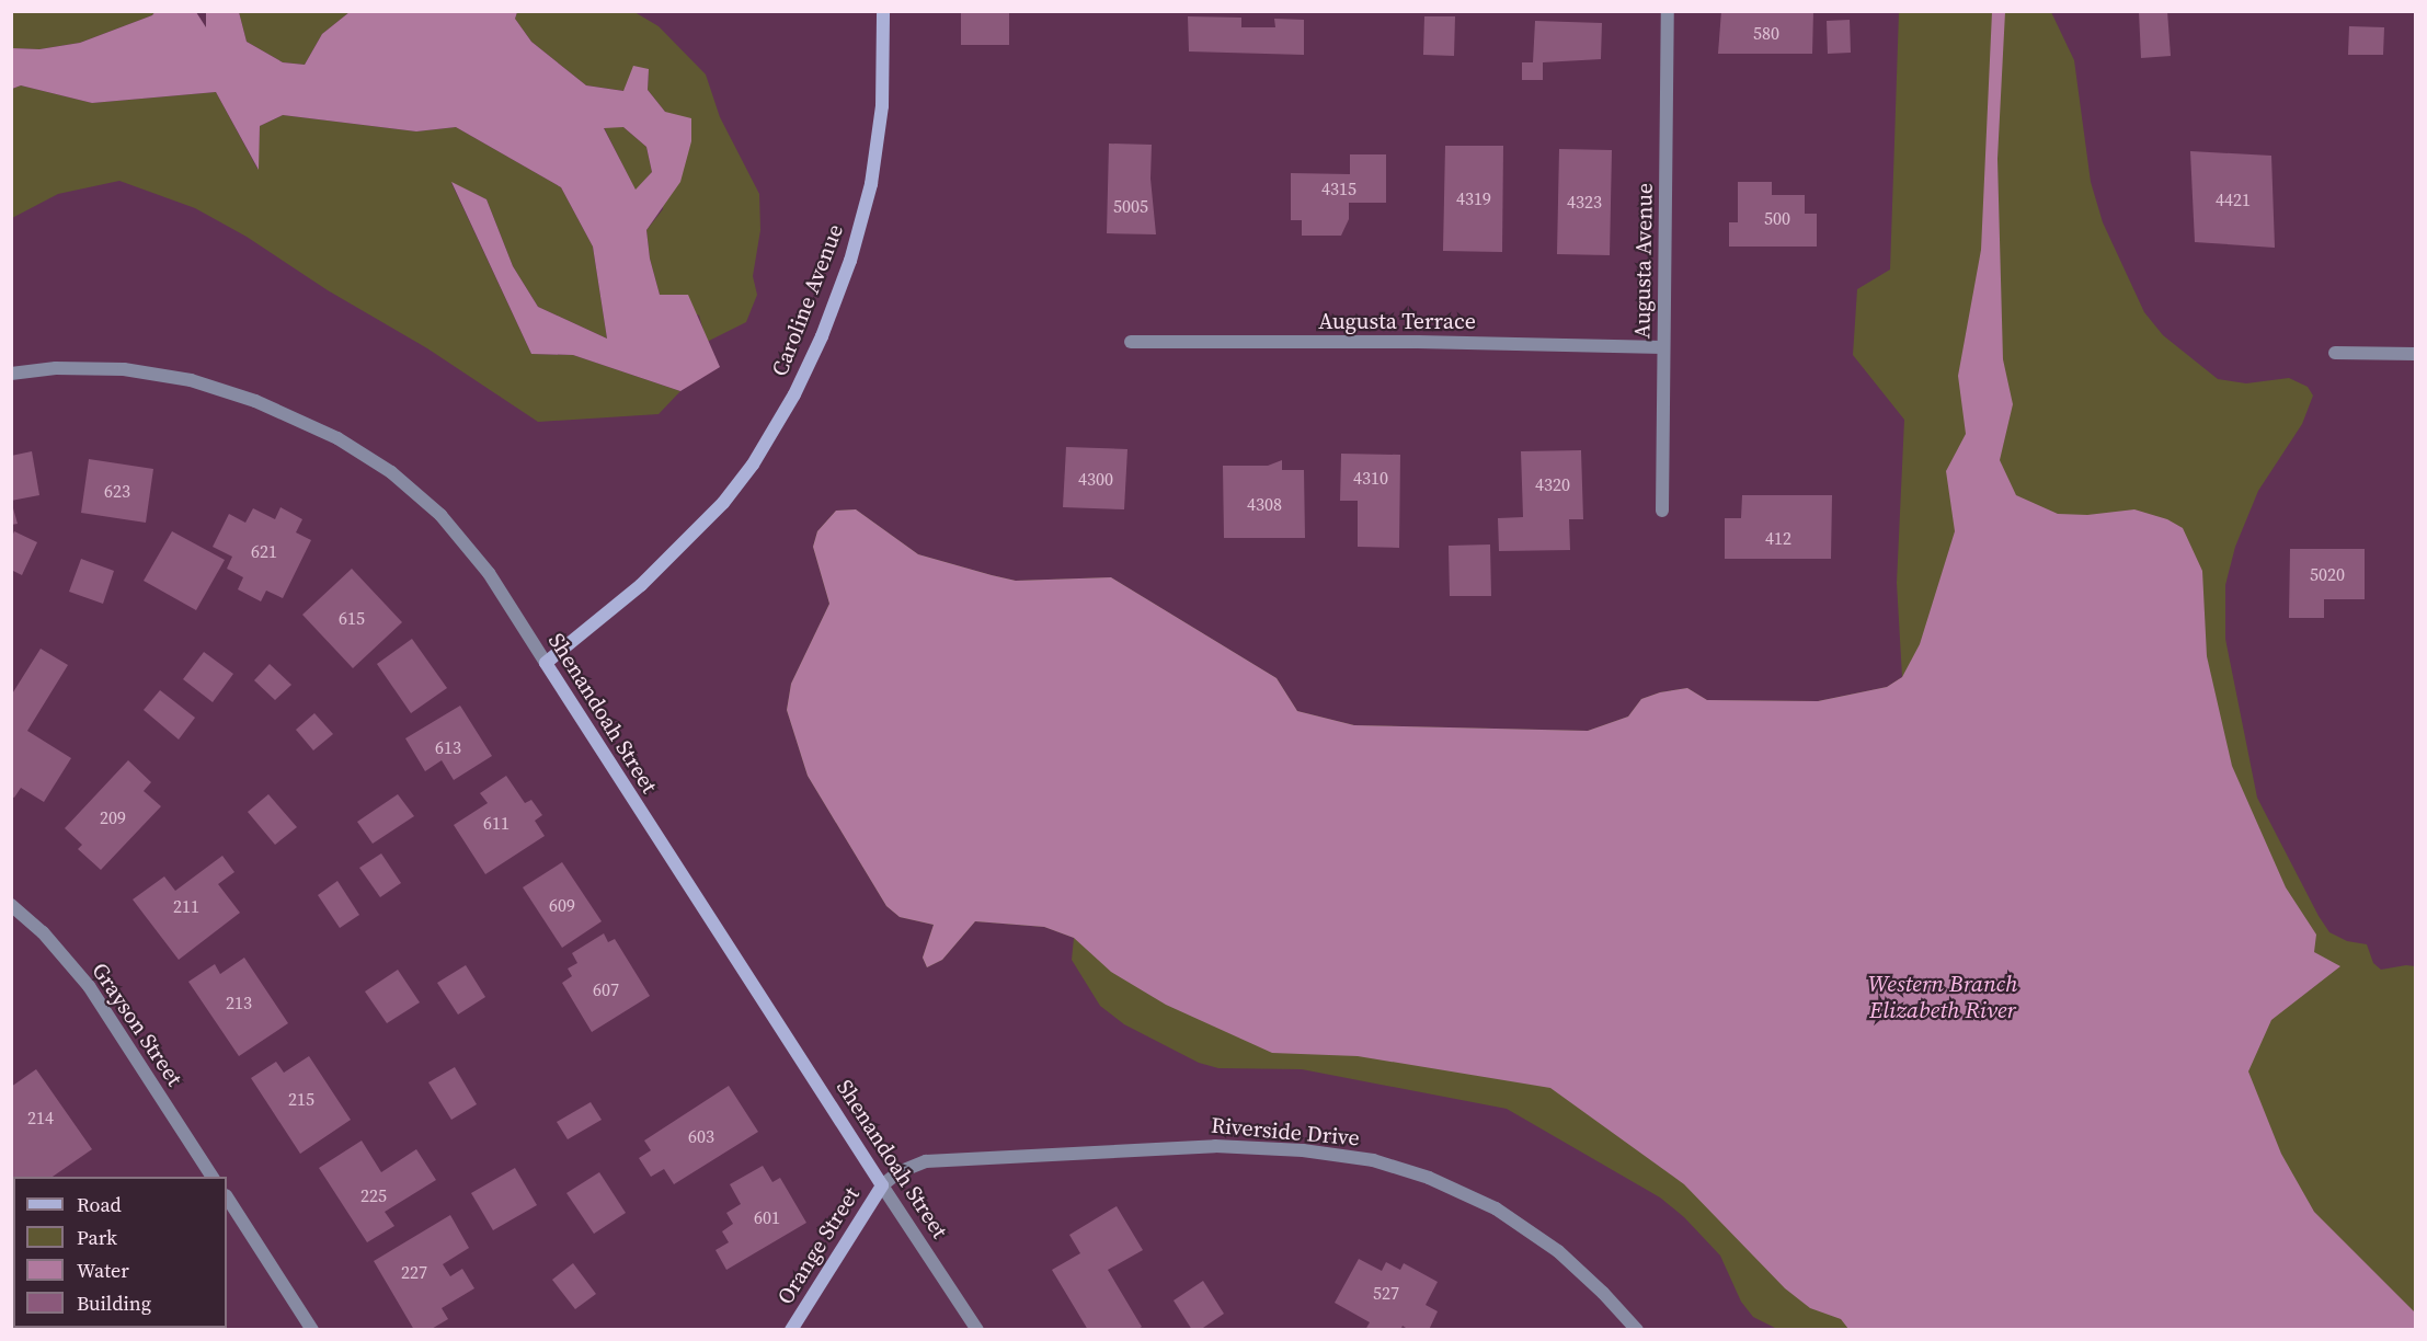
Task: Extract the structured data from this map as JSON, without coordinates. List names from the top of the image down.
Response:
{
  "streets": {
    "street": [
      "Augusta Avenue",
      "Caroline Avenue",
      "Augusta Terrace",
      "Shenandoah Street",
      "Grayson Street",
      "Riverside Drive",
      "Orange Street"
    ]
  },
  "crossings": [
    ["Augusta Avenue", "Augusta Terrace"],
    ["Caroline Avenue", "Shenandoah Street"],
    ["Shenandoah Street", "Riverside Drive"],
    ["Shenandoah Street", "Orange Street"],
    ["Riverside Drive", "Orange Street"]
  ],
  "water": ["Western Branch Elizabeth River"],
  "house_numbers": [
    "580",
    "4315",
    "4319",
    "4421",
    "4323",
    "5005",
    "500",
    "4310",
    "4300",
    "4320",
    "623",
    "4308",
    "412",
    "621",
    "5020",
    "615",
    "613",
    "209",
    "611",
    "609",
    "211",
    "607",
    "213",
    "215",
    "214",
    "603",
    "225",
    "601",
    "227",
    "527"
  ],
  "legend": [
    "Road",
    "Park",
    "Water",
    "Building"
  ]
}
